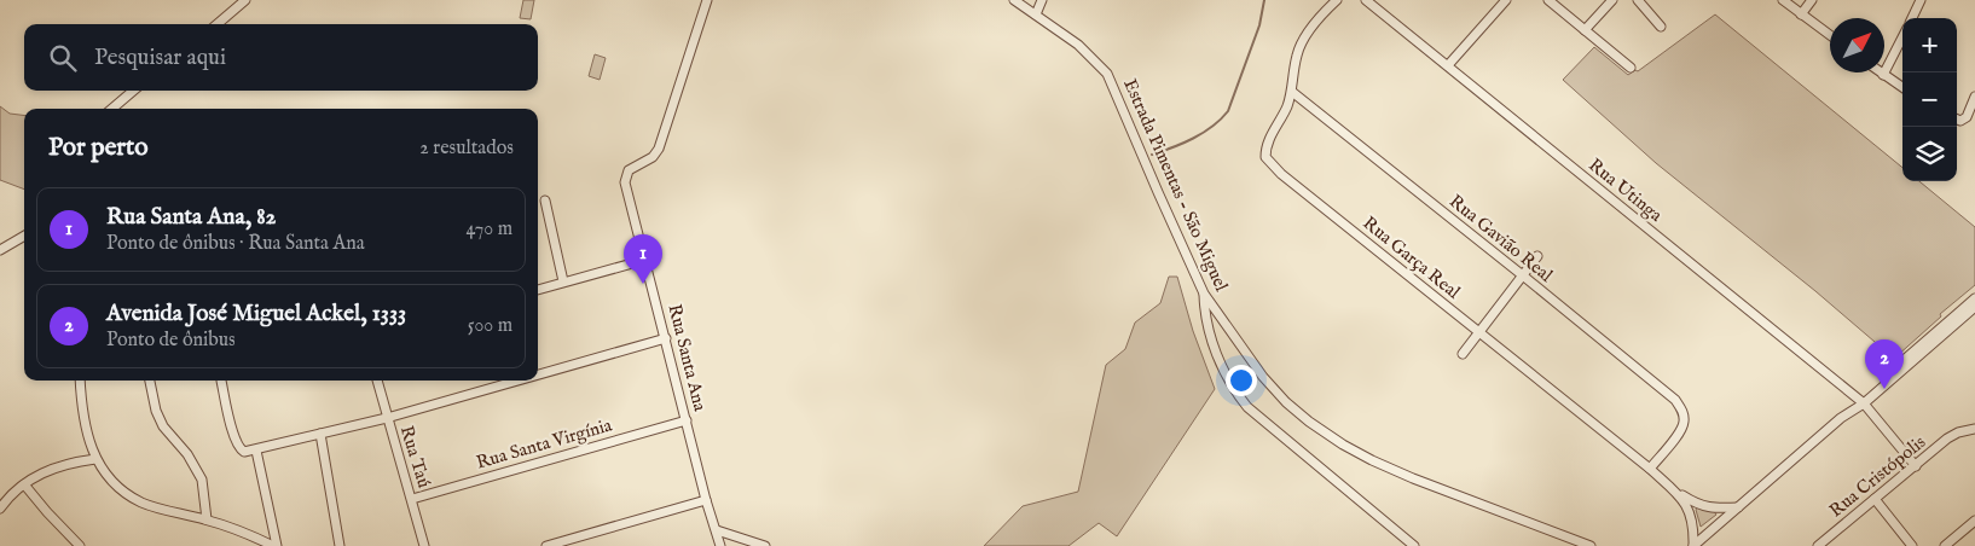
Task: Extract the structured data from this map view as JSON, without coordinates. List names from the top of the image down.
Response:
{
  "streets": {
    "street": [
      "Estrada Pimentas - São Miguel",
      "Rua Utinga",
      "Rua Gavião Real",
      "Rua Garça Real",
      "Rua Santa Ana",
      "Rua Santa Virgínia",
      "Rua Taú",
      "Rua Cristópolis"
    ]
  },
  "crossings": [
    ["Rua Utinga", "Rua Cristópolis"],
    ["Rua Gavião Real", "Rua Garça Real"],
    ["Rua Santa Ana", "Rua Santa Virgínia"],
    ["Rua Santa Virgínia", "Rua Taú"]
  ],
  "north": "top right",
  "page": {
    "map_buttons": ["+", "−"],
    "search": "Pesquisar aqui",
    "heading": ["Por perto", "2 resultados"],
    "list": [
      {
        "mark": "1",
        "name": "Rua Santa Ana, 82",
        "note": "Ponto de ônibus · Rua Santa Ana",
        "value": "470 m"
      },
      {
        "mark": "2",
        "name": "Avenida José Miguel Ackel, 1333",
        "note": "Ponto de ônibus",
        "value": "500 m"
      }
    ],
    "pins": ["1", "2"]
  }
}
